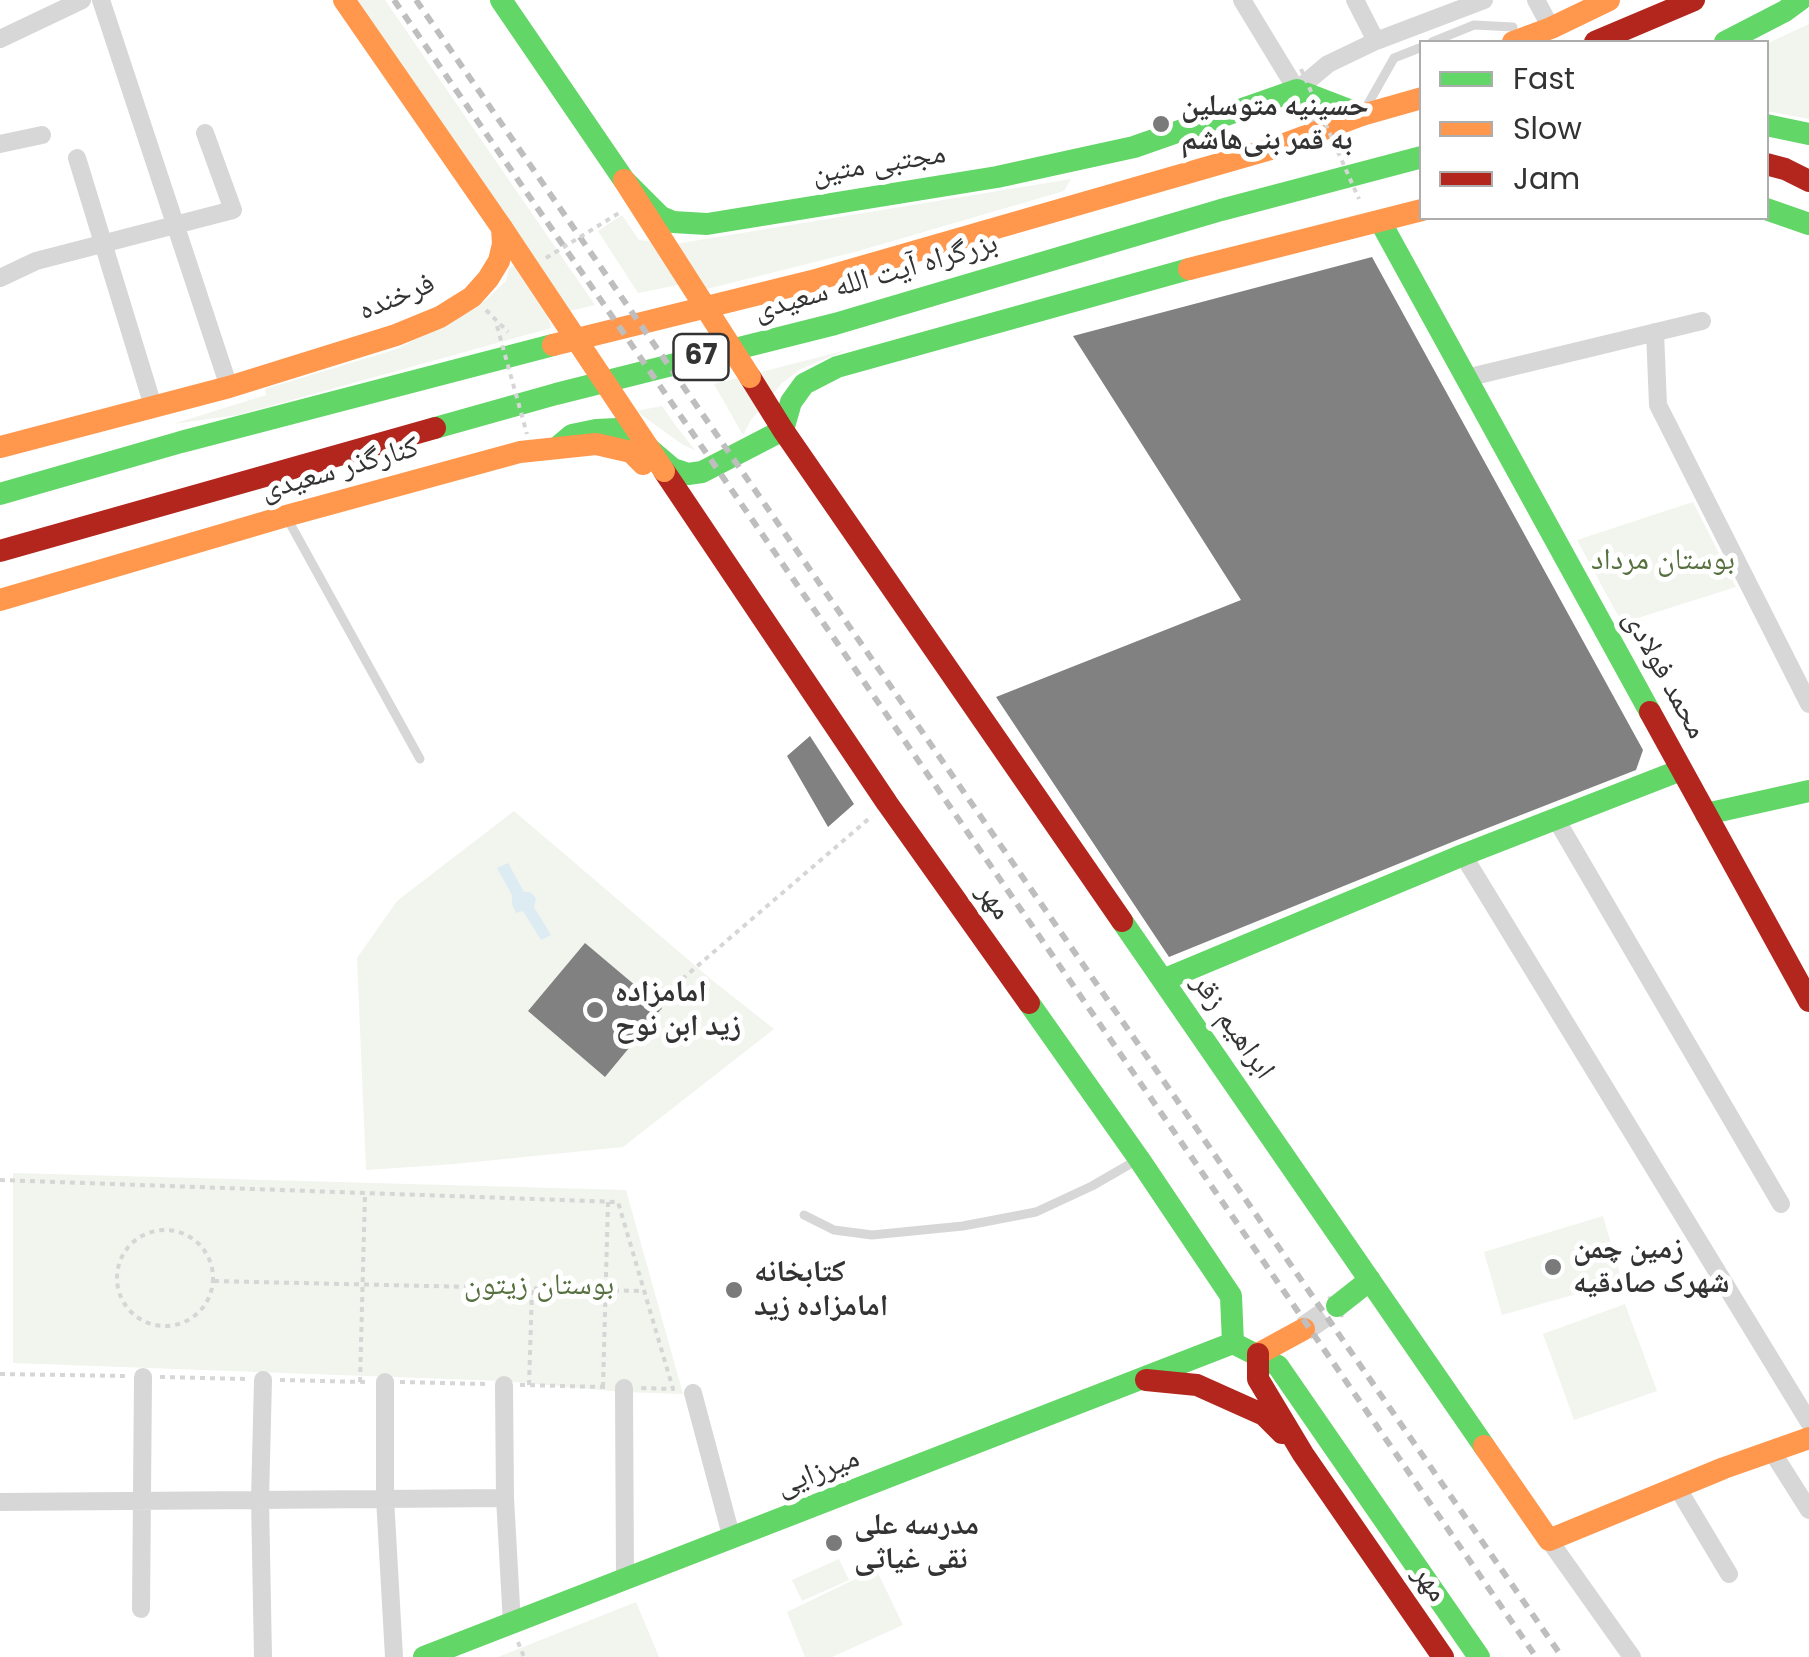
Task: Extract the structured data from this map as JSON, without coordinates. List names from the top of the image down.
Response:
{
  "streets": {
    "main road": [
      "مجتبی متین",
      "بزرگراه آیت الله سعیدی",
      "فرخنده",
      "67",
      "کنارگذر سعیدی",
      "محمد فولادی",
      "مهر",
      "ابراهیم زقر",
      "میرزایی"
    ]
  },
  "crossings": [
    ["مجتبی متین", "ابراهیم زقر"],
    ["کنارگذر سعیدی", "مهر"],
    ["مهر", "میرزایی"]
  ],
  "parks": ["بوستان مرداد", "بوستان زیتون"],
  "places": [
    "حسینیه متوسلین به قمر بنی‌هاشم",
    "امامزاده زید ابن نوح",
    "زمین چمن شهرک صادقیه",
    "کتابخانه امامزاده زید",
    "مدرسه علی نقی غیاثی"
  ],
  "legend": ["Fast", "Slow", "Jam"]
}
